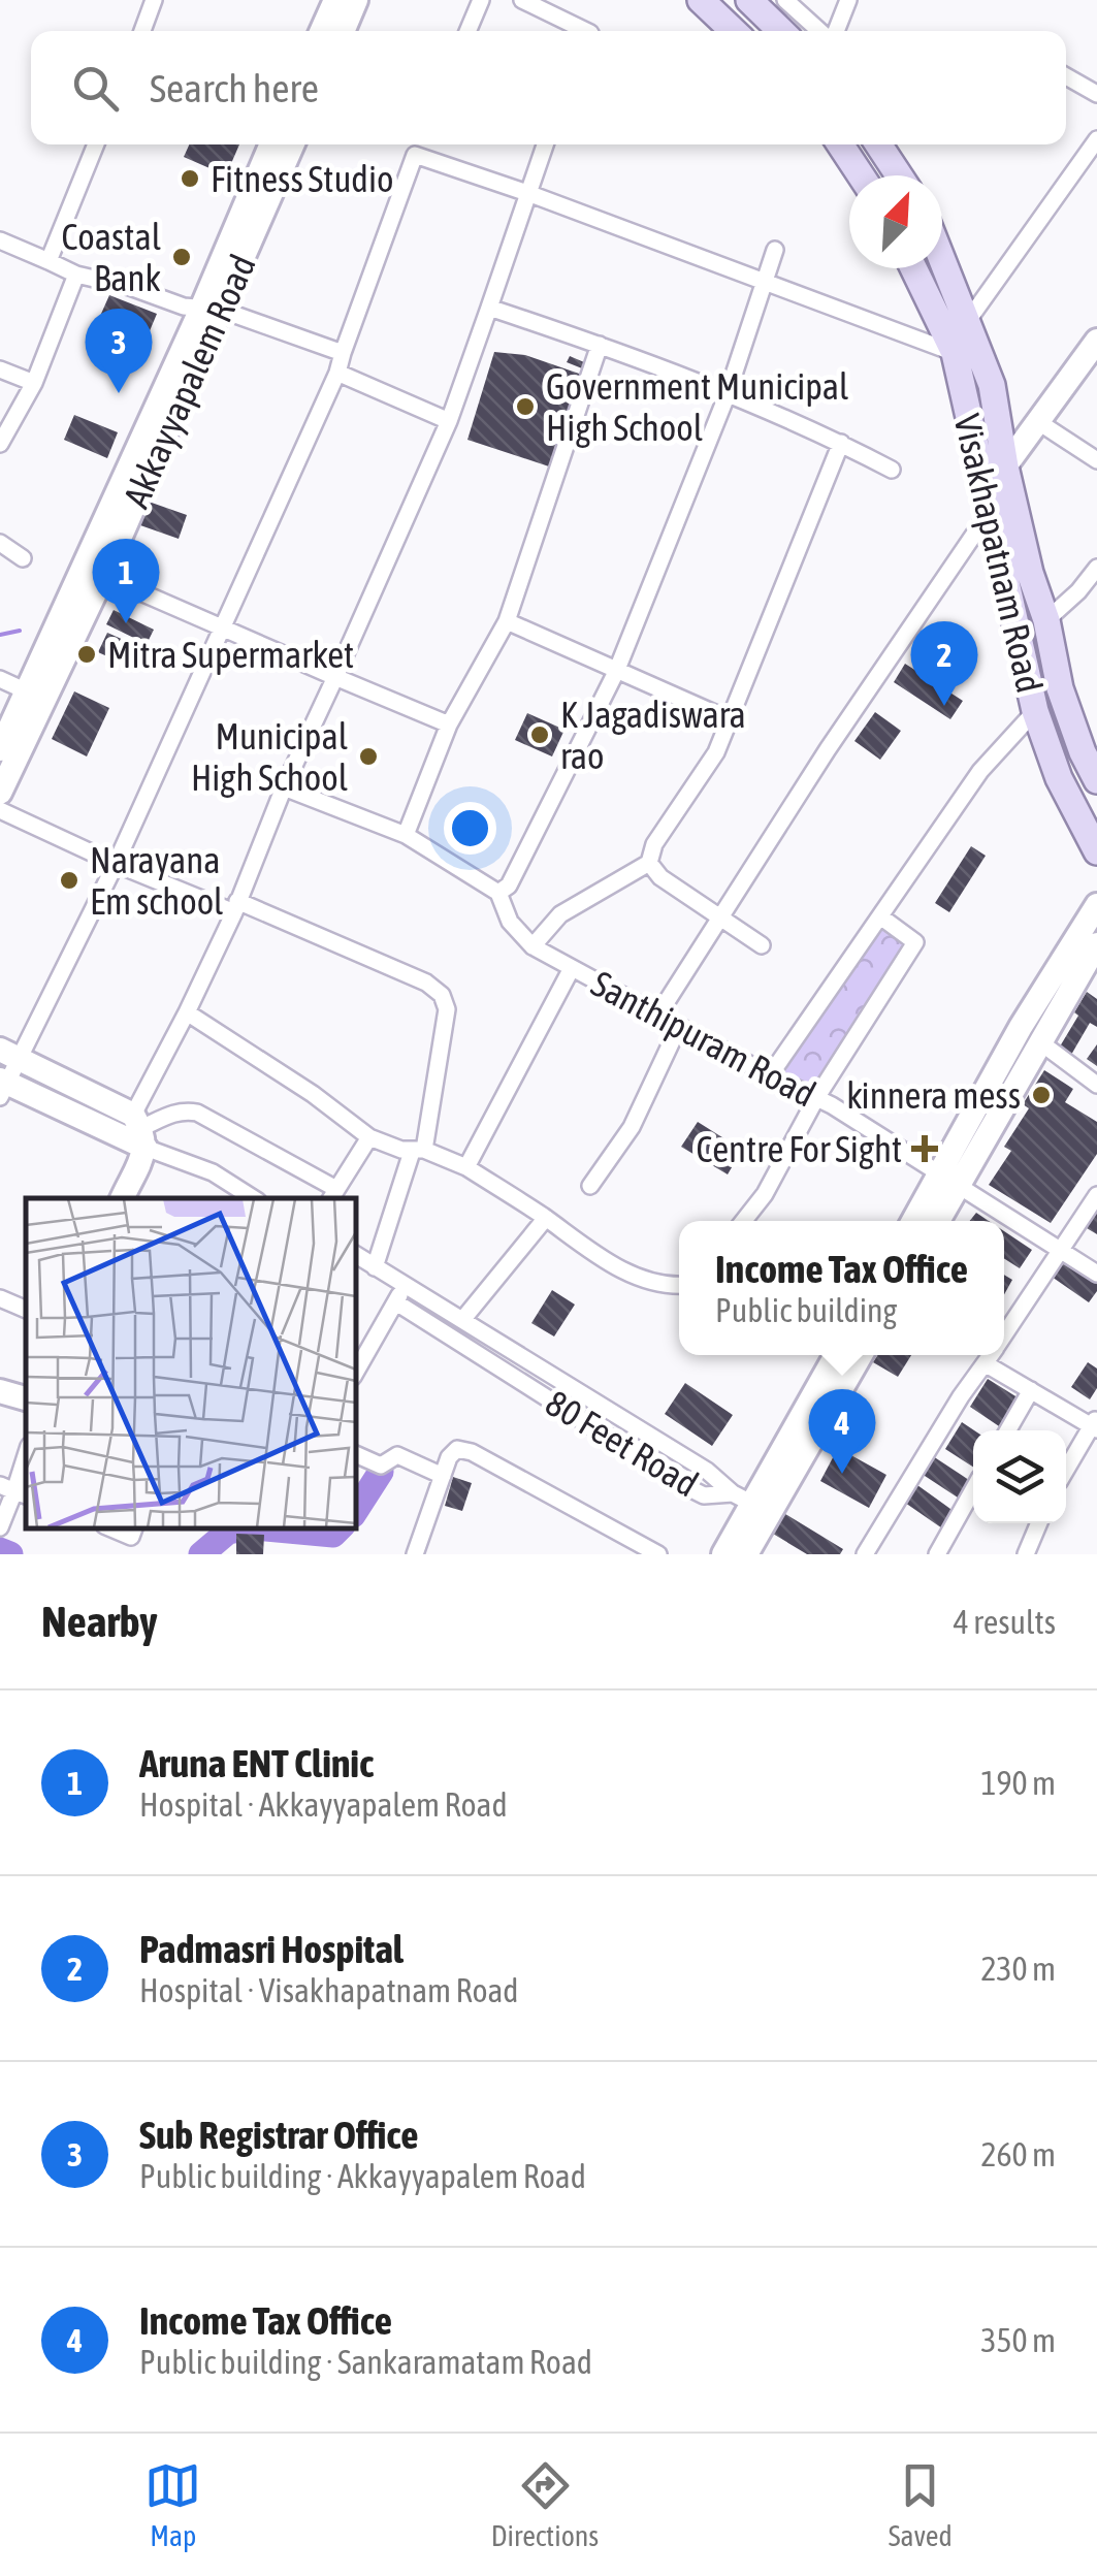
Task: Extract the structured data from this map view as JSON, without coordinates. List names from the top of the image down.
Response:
{
  "streets": {
    "main road": ["Akkayyapalem Road", "Visakhapatnam Road"],
    "street": ["Santhipuram Road", "80 Feet Road"]
  },
  "places": {
    "other": [
      "Fitness Studio",
      "Coastal Bank",
      "Government Municipal High School",
      "Mitra Supermarket",
      "K Jagadiswara rao",
      "Municipal High School",
      "Narayana Em school",
      "kinnera mess"
    ],
    "health": ["Centre For Sight"]
  },
  "north": "top right",
  "page": {
    "search": "Search here",
    "pins": [
      "3",
      "1",
      "2",
      "4"
    ],
    "popup": ["Income Tax Office", "Public building"],
    "heading": ["Nearby", "4 results"],
    "list": [
      {
        "mark": "1",
        "name": "Aruna ENT Clinic",
        "note": "Hospital · Akkayyapalem Road",
        "value": "190 m"
      },
      {
        "mark": "2",
        "name": "Padmasri Hospital",
        "note": "Hospital · Visakhapatnam Road",
        "value": "230 m"
      },
      {
        "mark": "3",
        "name": "Sub Registrar Office",
        "note": "Public building · Akkayyapalem Road",
        "value": "260 m"
      },
      {
        "mark": "4",
        "name": "Income Tax Office",
        "note": "Public building · Sankaramatam Road",
        "value": "350 m"
      }
    ],
    "nav": ["Map", "Directions", "Saved"]
  }
}
